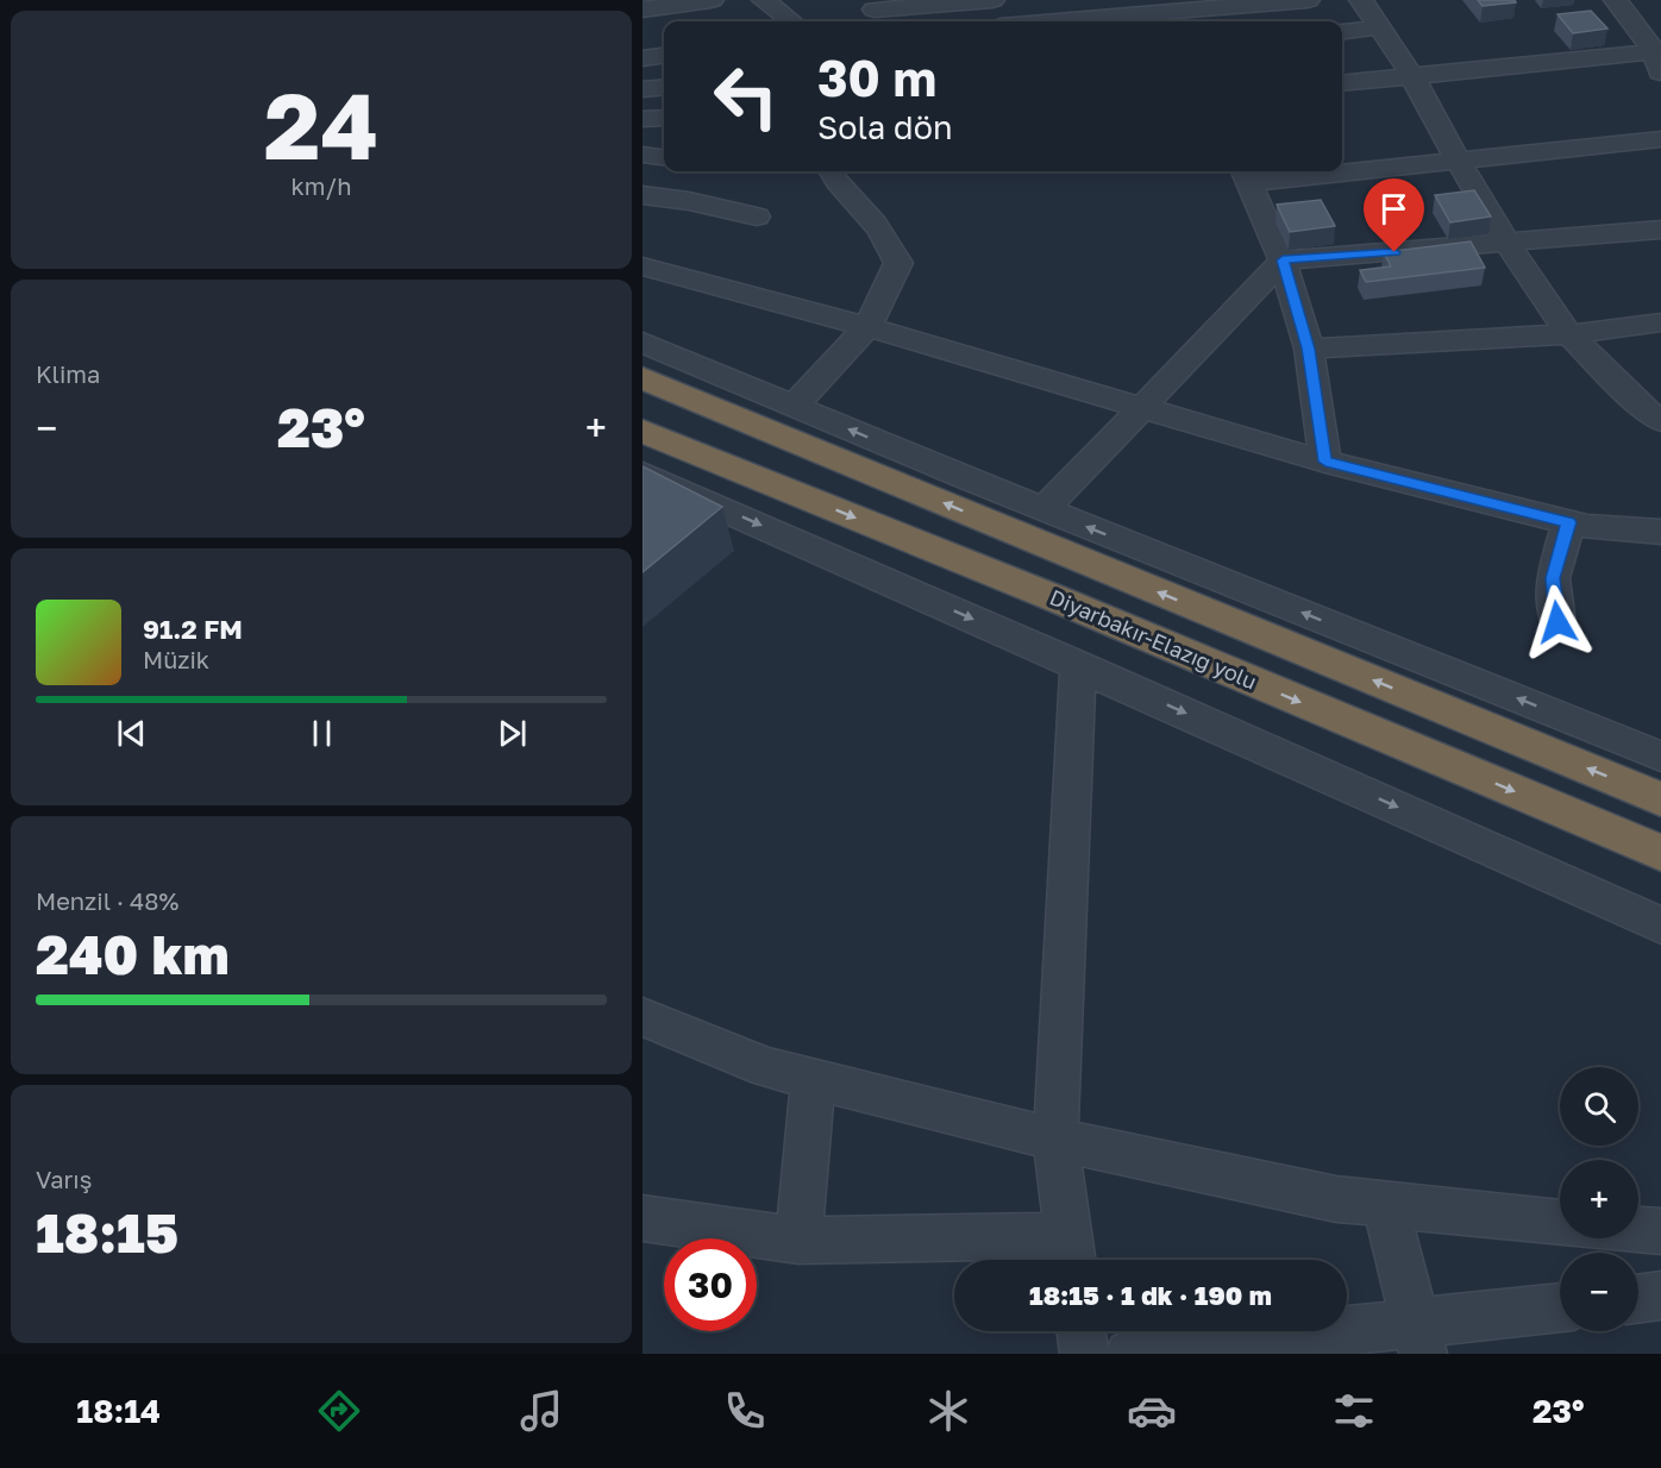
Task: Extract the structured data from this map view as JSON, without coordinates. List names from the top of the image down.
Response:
{
  "streets": {
    "highway": ["Diyarbakır-Elazığ yolu"]
  },
  "page": {
    "tile": [
      ["24", "km/h"],
      "Klima",
      ["Menzil · 48%", "240 km"],
      ["Varış", "18:15"]
    ],
    "turn": ["30 m", "Sola dön"],
    "heat": ["−", "23°", "+"],
    "song": ["91.2 FM", "Müzik"],
    "map_buttons": ["+", "−"],
    "limit": "30",
    "trip": "18:15 · 1 dk · 190 m",
    "tabs": ["18:14", "23°"]
  }
}
